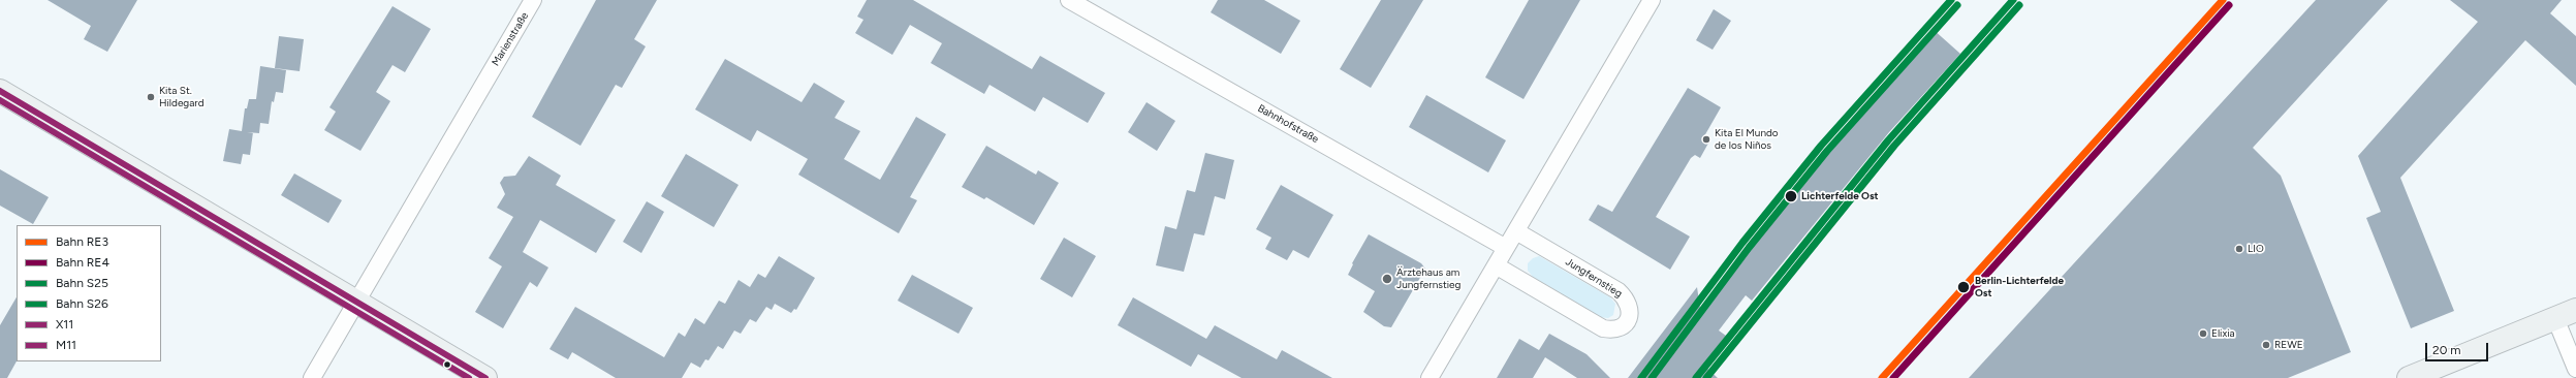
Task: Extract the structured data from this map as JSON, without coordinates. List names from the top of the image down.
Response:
{
  "streets": {
    "street": ["Marienstraße", "Bahnhofstraße", "Jungfernstieg"]
  },
  "places": [
    "Kita St. Hildegard",
    "Kita El Mundo de los Niños",
    "Lichterfelde Ost",
    "LIO",
    "Ärztehaus am Jungfernstieg",
    "Berlin-Lichterfelde Ost",
    "Elixia",
    "REWE"
  ],
  "lines": [
    "rail line RE3",
    "rail line S25",
    "rail line RE4",
    "rail line S26",
    "transit line X11",
    "transit line M11"
  ],
  "legend": [
    "Bahn RE3",
    "Bahn RE4",
    "Bahn S25",
    "Bahn S26",
    "X11",
    "M11"
  ],
  "scale_bar": "20 m"
}
